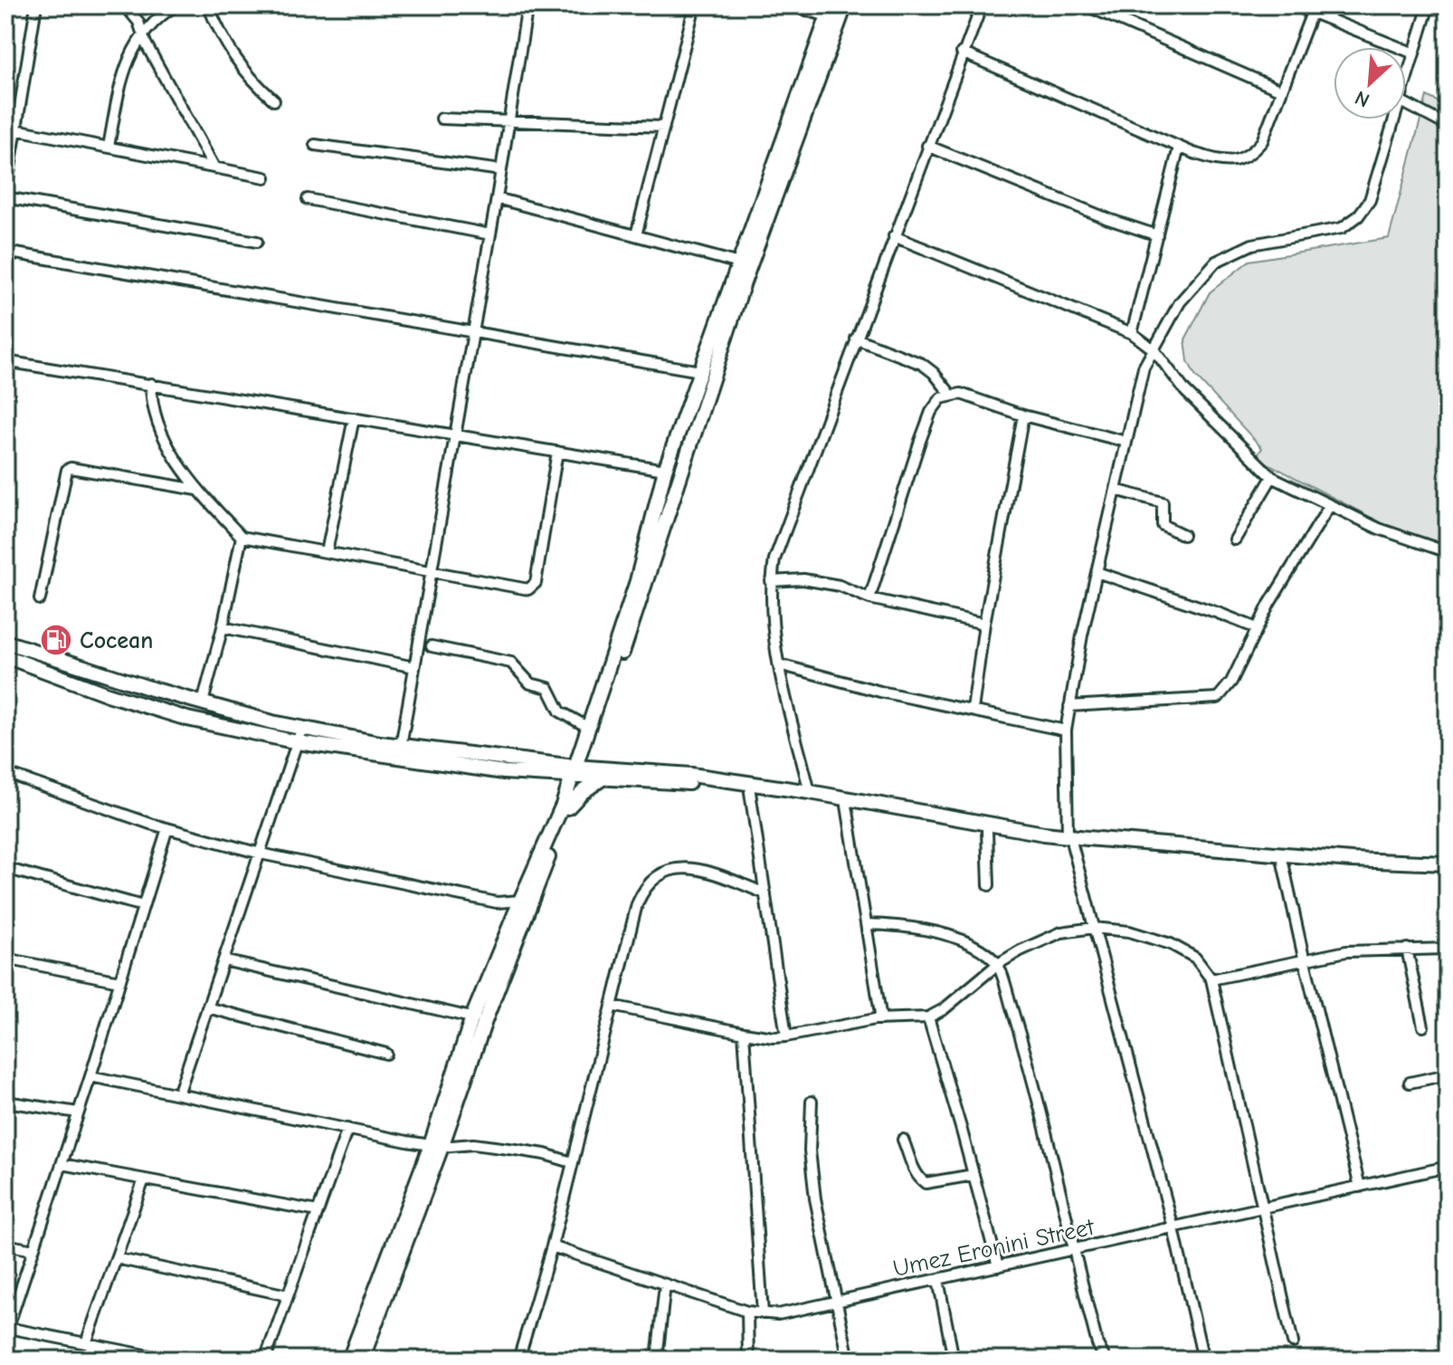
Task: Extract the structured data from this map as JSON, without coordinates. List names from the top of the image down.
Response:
{
  "streets": {
    "street": ["Umez Eronini Street"]
  },
  "places": {
    "fuel station": ["Cocean"]
  },
  "north": "bottom left"
}
